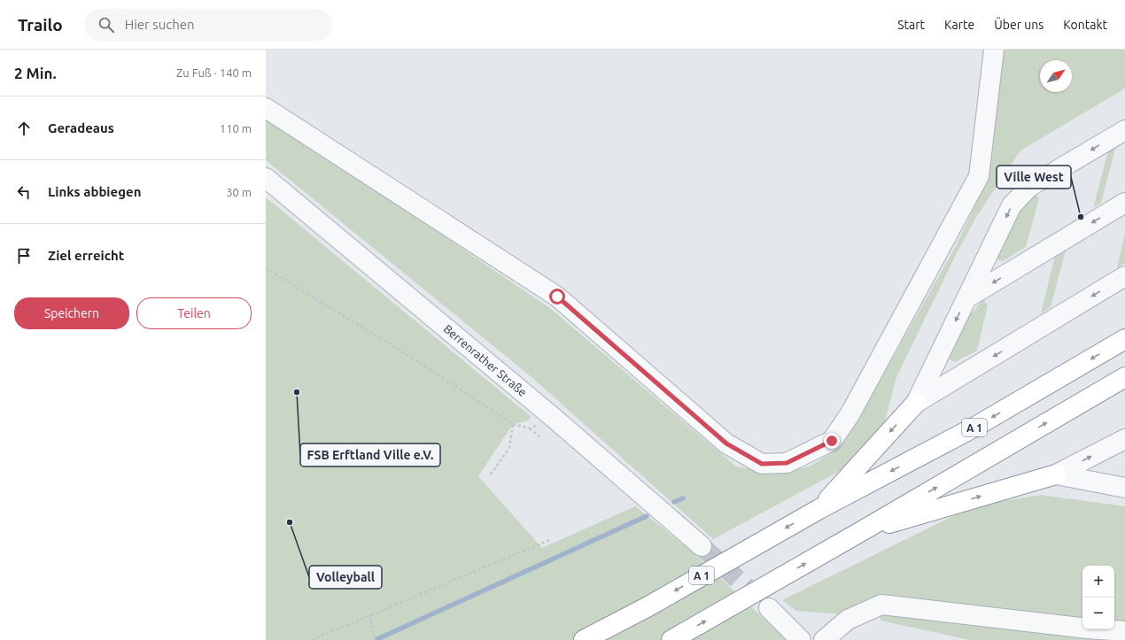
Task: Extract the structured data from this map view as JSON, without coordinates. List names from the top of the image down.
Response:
{
  "streets": {
    "highway": ["A 1"],
    "street": ["Berrenrather Straße"]
  },
  "places": ["Ville West", "FSB Erftland Ville e.V.", "Volleyball"],
  "north": "top right",
  "page": {
    "header": "Trailo",
    "search": "Hier suchen",
    "nav": [
      "Start",
      "Karte",
      "Über uns",
      "Kontakt"
    ],
    "heading": ["2 Min.", "Zu Fuß · 140 m"],
    "list": [
      ["Geradeaus", "110 m"],
      ["Links abbiegen", "30 m"],
      "Ziel erreicht"
    ],
    "buttons": ["Speichern", "Teilen"],
    "map_buttons": ["+", "−"]
  }
}
